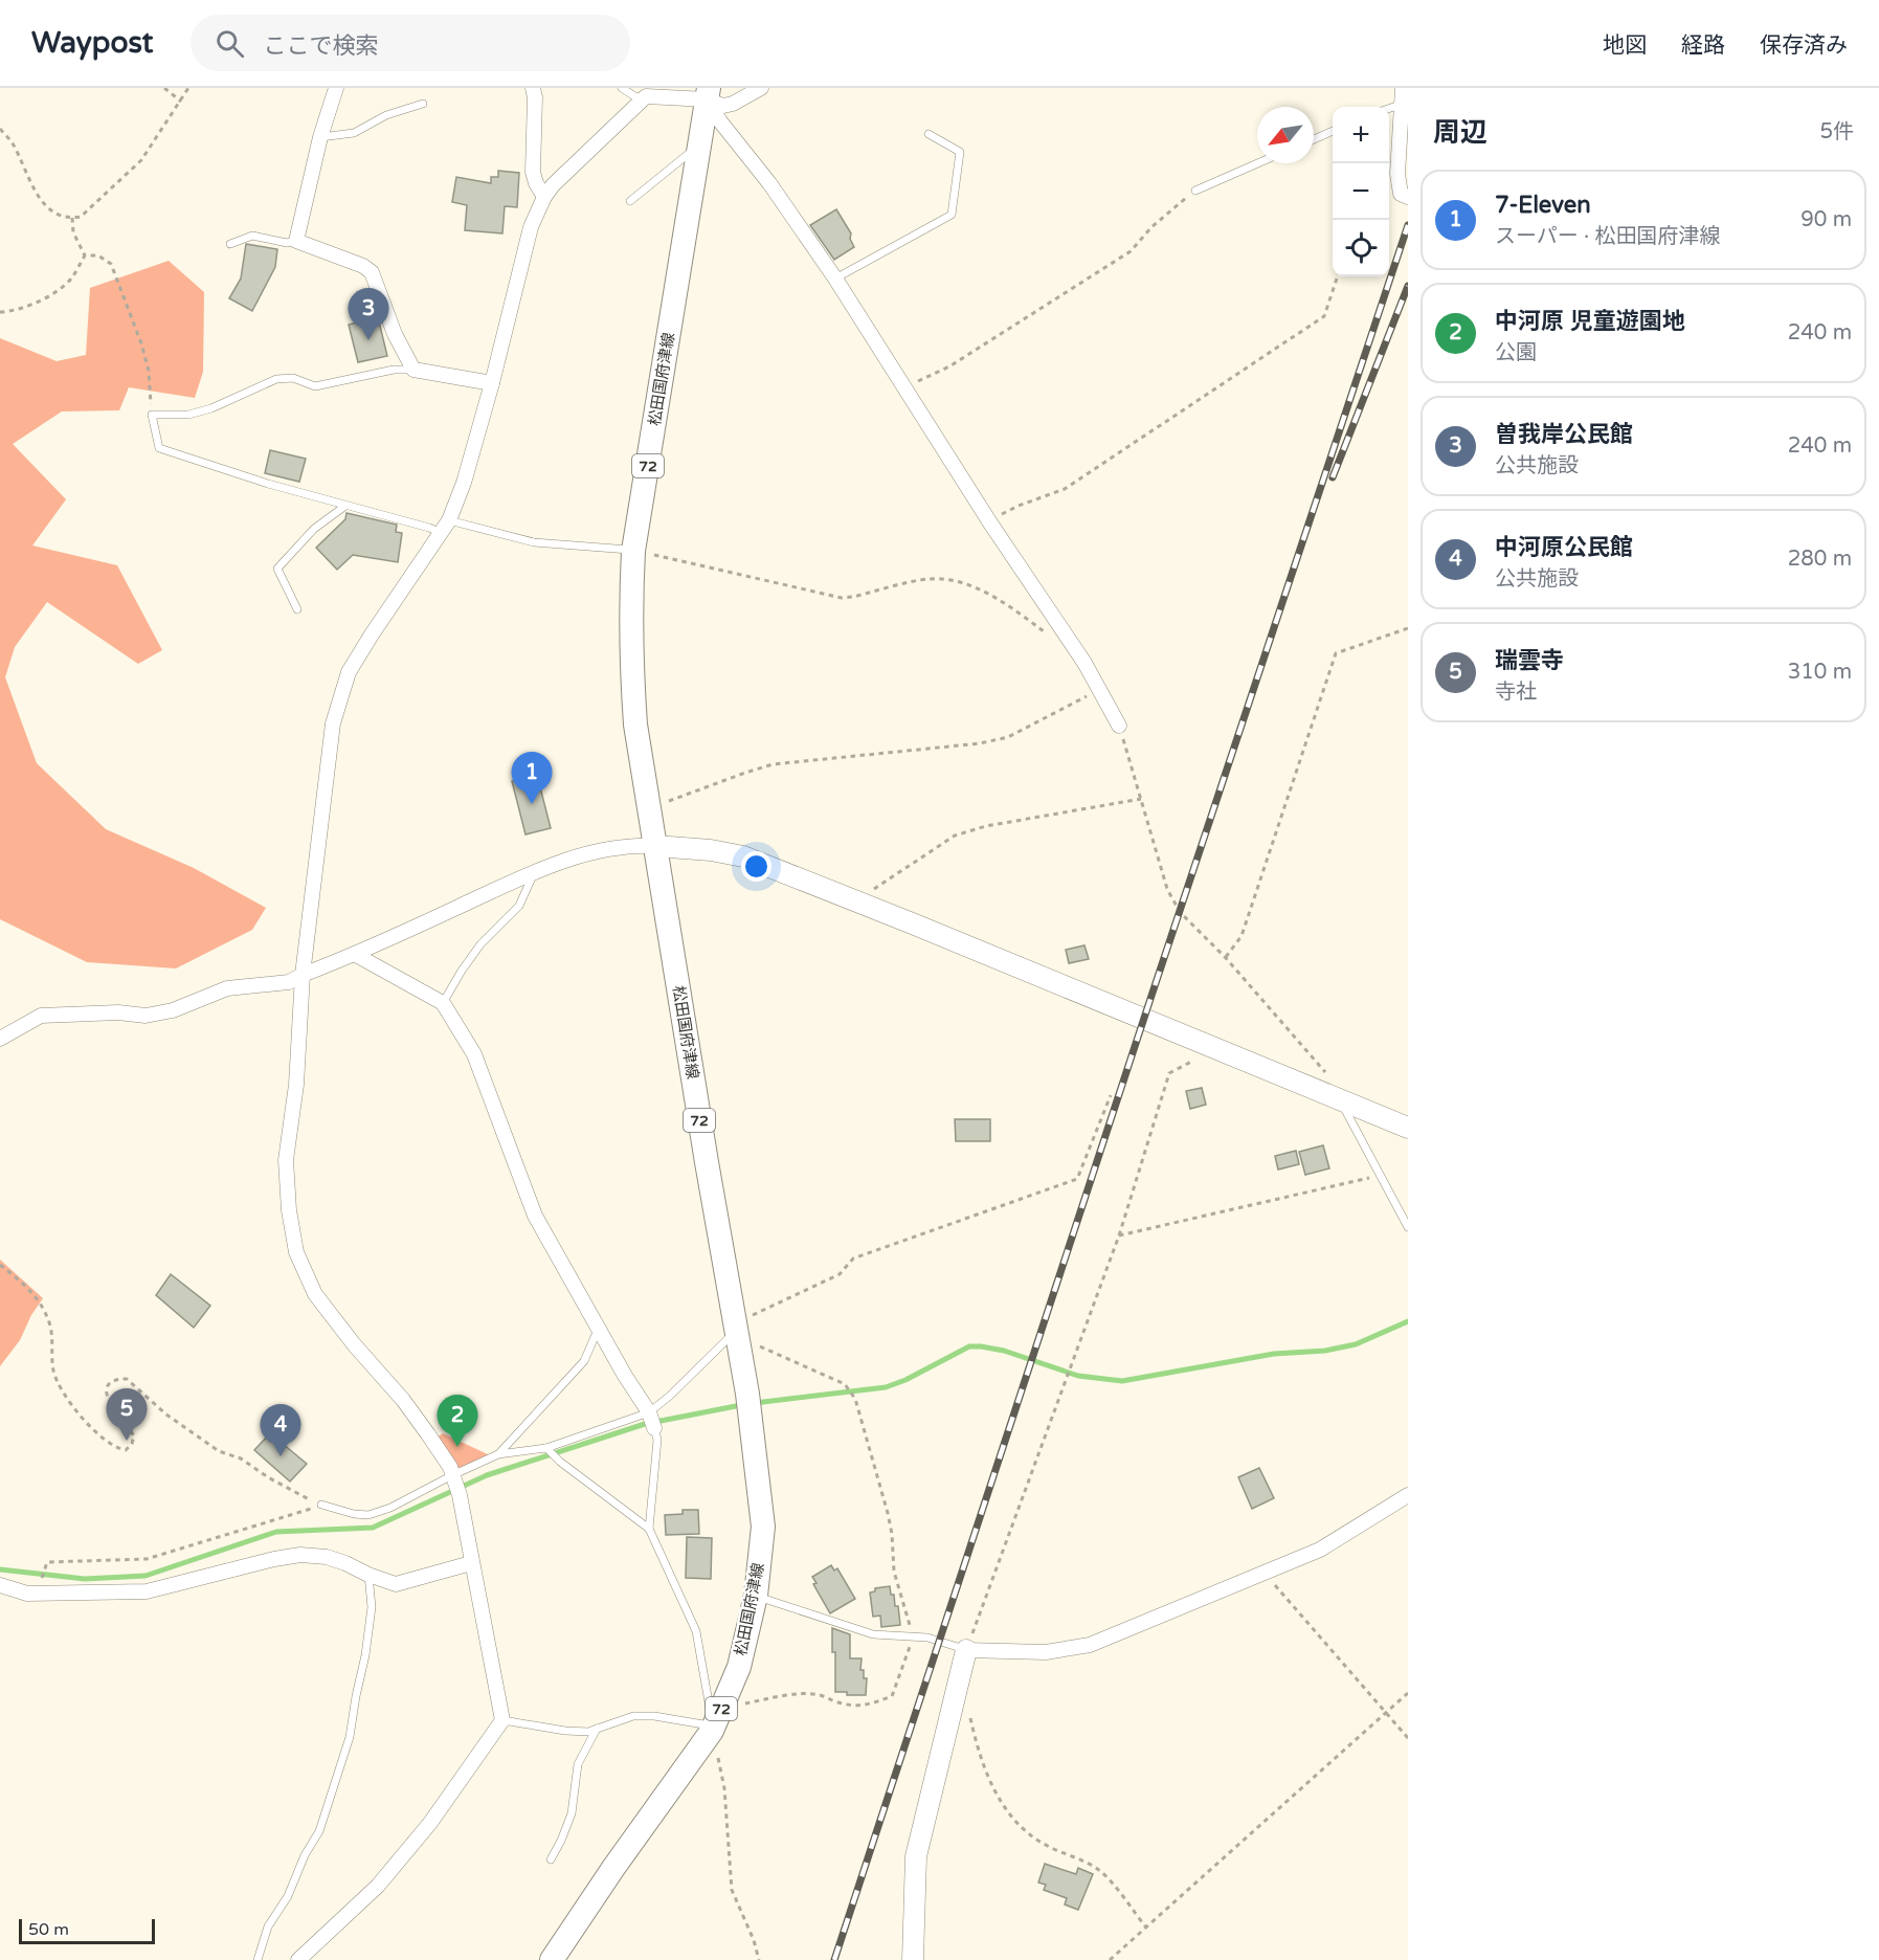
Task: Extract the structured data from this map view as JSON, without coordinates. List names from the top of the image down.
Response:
{
  "streets": {
    "main road": ["松田国府津線", "72"]
  },
  "scale_bar": "50 m",
  "north": "bottom left",
  "page": {
    "header": "Waypost",
    "search": "ここで検索",
    "nav": ["地図", "経路", "保存済み"],
    "heading": ["周辺", "5件"],
    "map_buttons": ["+", "−"],
    "list": [
      {
        "mark": "1",
        "name": "7-Eleven",
        "note": "スーパー · 松田国府津線",
        "value": "90 m"
      },
      {
        "mark": "2",
        "name": "中河原 児童遊園地",
        "note": "公園",
        "value": "240 m"
      },
      {
        "mark": "3",
        "name": "曽我岸公民館",
        "note": "公共施設",
        "value": "240 m"
      },
      {
        "mark": "4",
        "name": "中河原公民館",
        "note": "公共施設",
        "value": "280 m"
      },
      {
        "mark": "5",
        "name": "瑞雲寺",
        "note": "寺社",
        "value": "310 m"
      }
    ],
    "pins": [
      "3",
      "1",
      "5",
      "2",
      "4"
    ],
    "scale": "50 m"
  }
}
